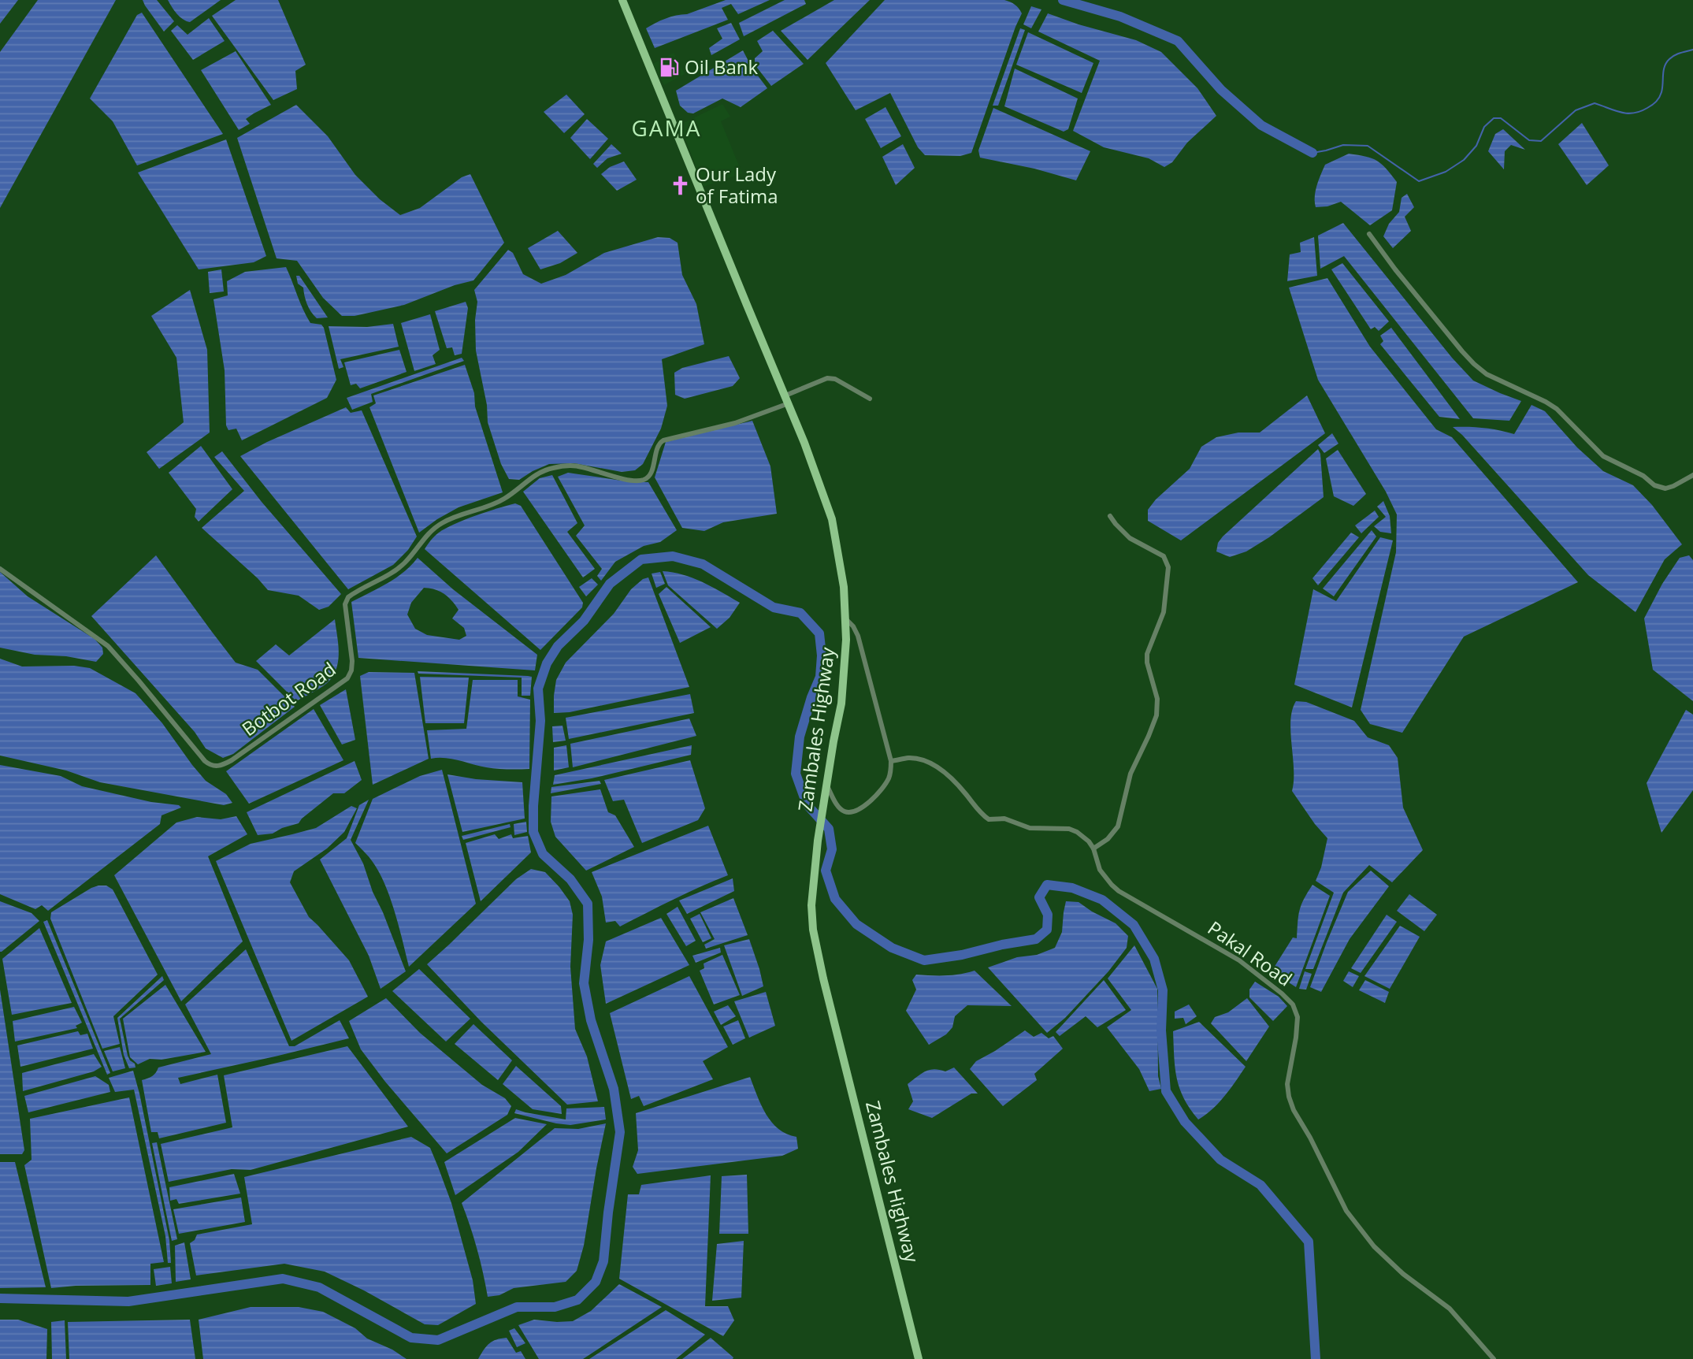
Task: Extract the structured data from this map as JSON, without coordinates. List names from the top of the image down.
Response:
{
  "streets": {
    "main road": ["Zambales Highway"],
    "street": ["Botbot Road", "Pakal Road"]
  },
  "crossings": [
    ["Botbot Road", "Zambales Highway"]
  ],
  "districts": ["GAMA"],
  "places": {
    "fuel station": ["Oil Bank"],
    "church": ["Our Lady of Fatima"]
  }
}
